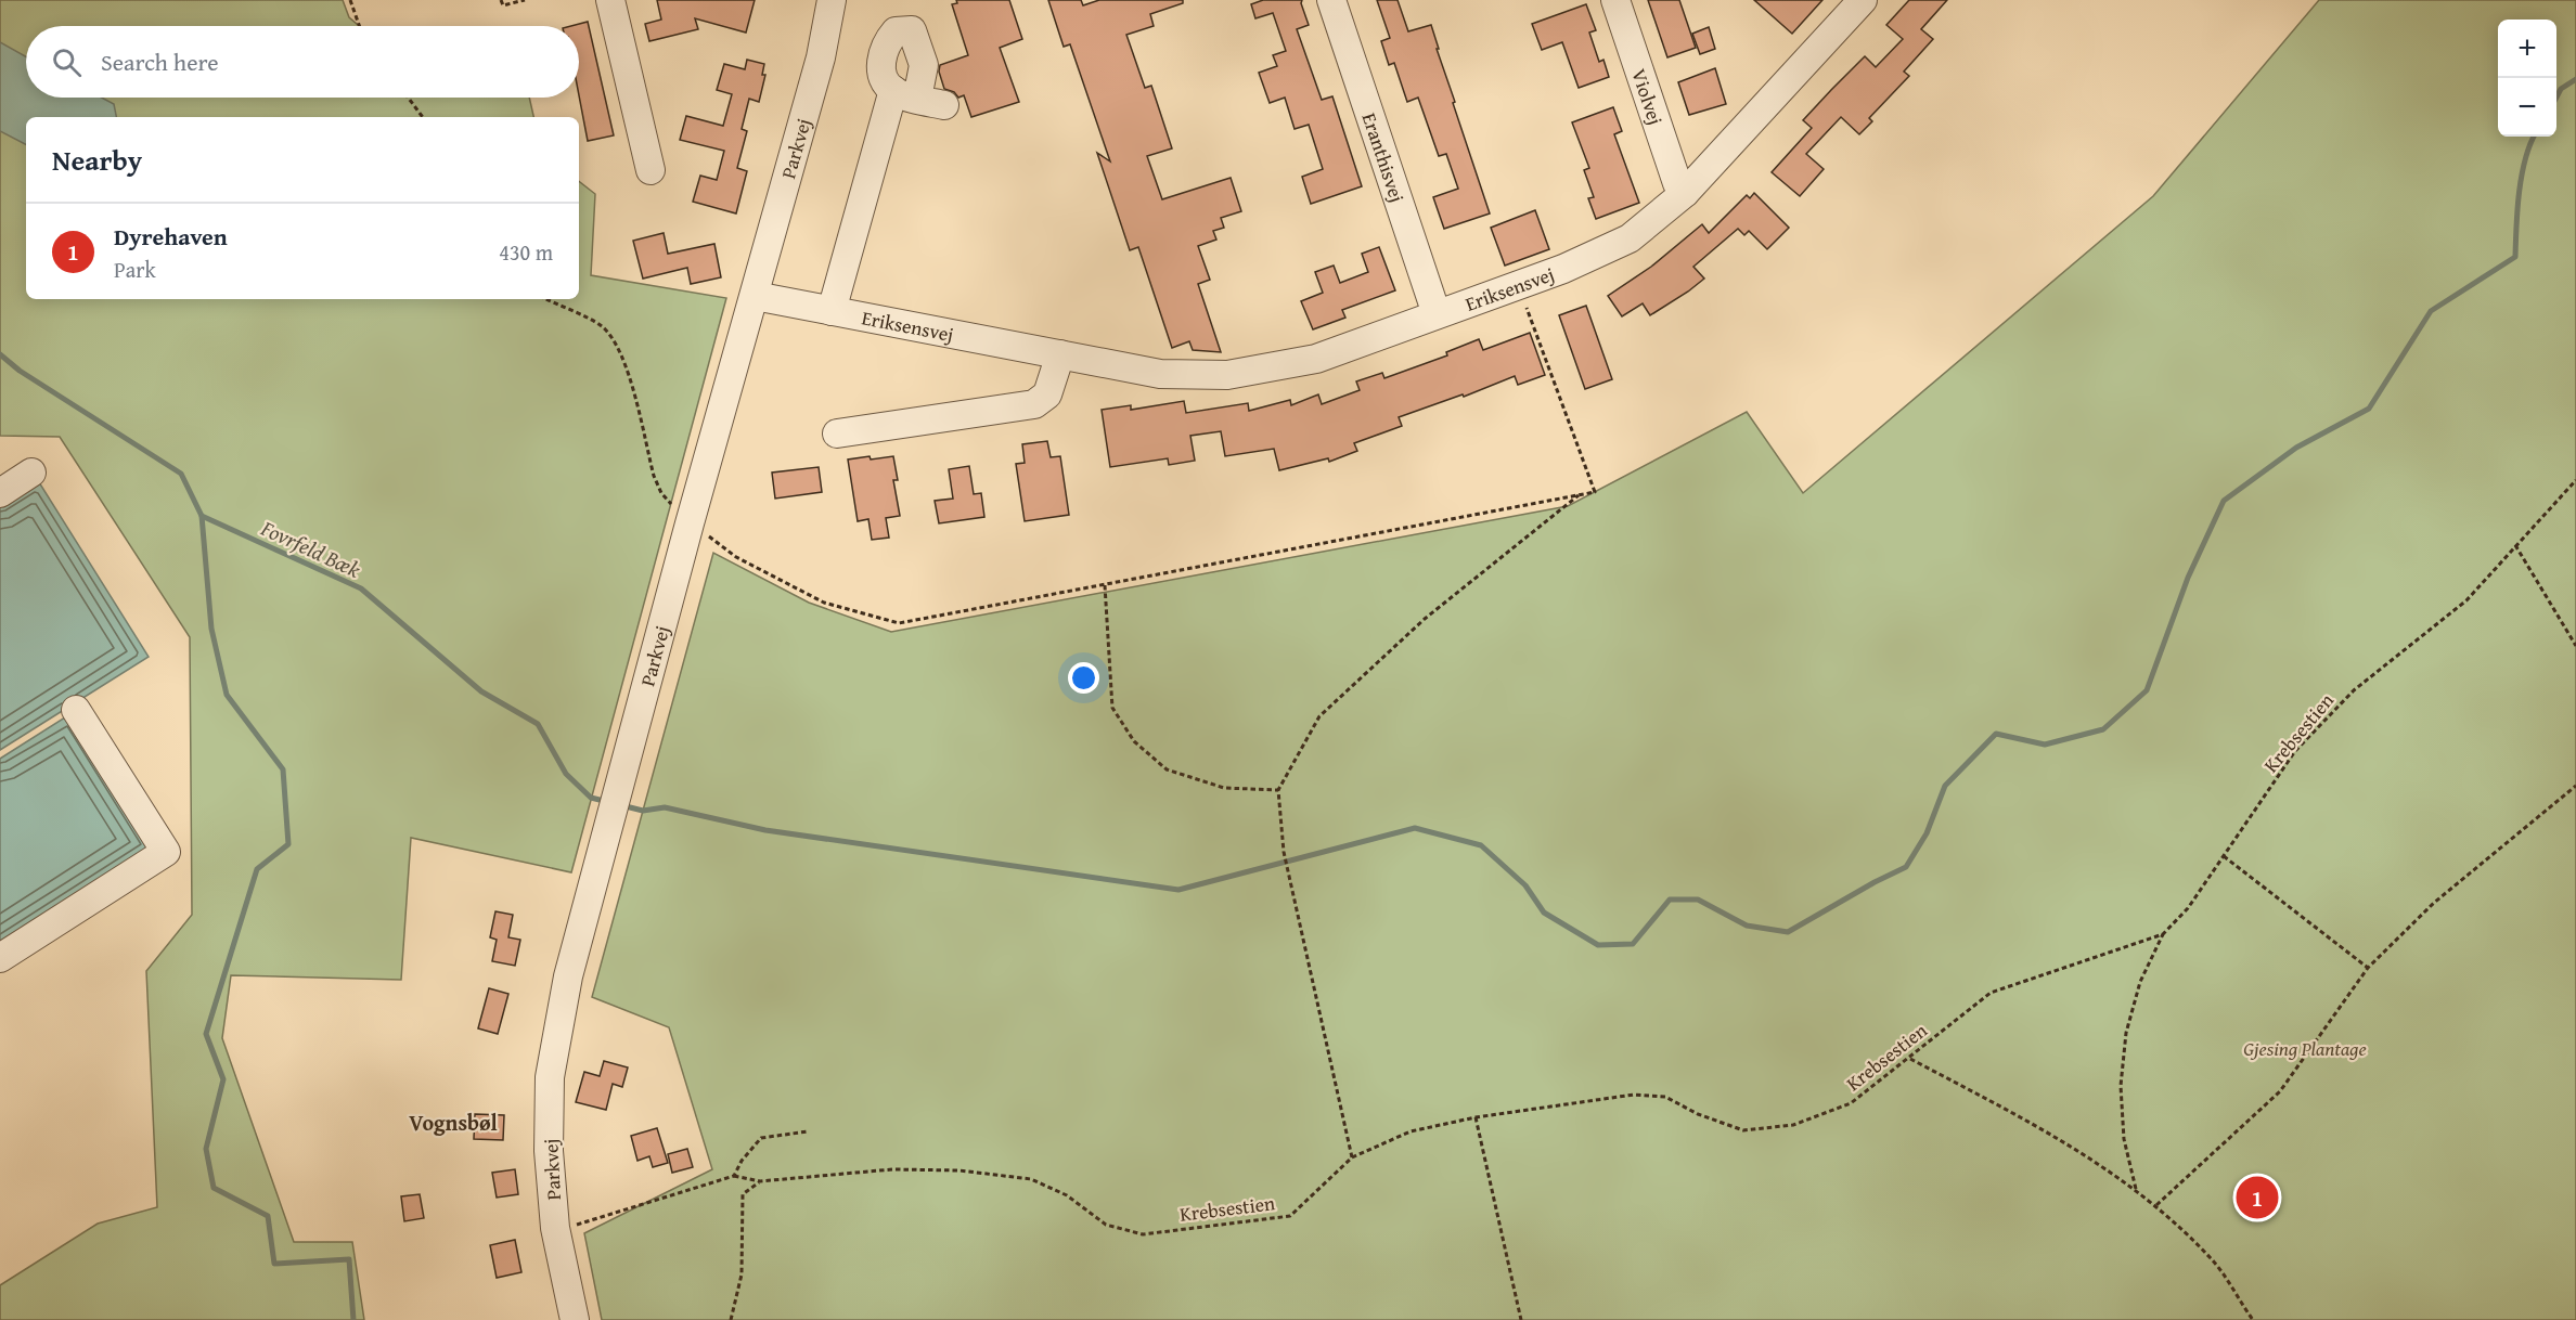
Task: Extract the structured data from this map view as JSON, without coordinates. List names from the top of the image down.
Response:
{
  "streets": {
    "street": [
      "Violvej",
      "Parkvej",
      "Eranthisvej",
      "Eriksensvej"
    ],
    "path": ["Krebsestien"]
  },
  "crossings": [
    ["Violvej", "Eriksensvej"],
    ["Parkvej", "Eriksensvej"],
    ["Eranthisvej", "Eriksensvej"]
  ],
  "districts": ["Vognsbøl"],
  "water": ["Fovrfeld Bæk"],
  "parks": ["Gjesing Plantage"],
  "page": {
    "map_buttons": ["+", "−"],
    "search": "Search here",
    "heading": "Nearby",
    "list": [
      {
        "mark": "1",
        "name": "Dyrehaven",
        "note": "Park",
        "value": "430 m"
      }
    ],
    "pins": "1"
  }
}
